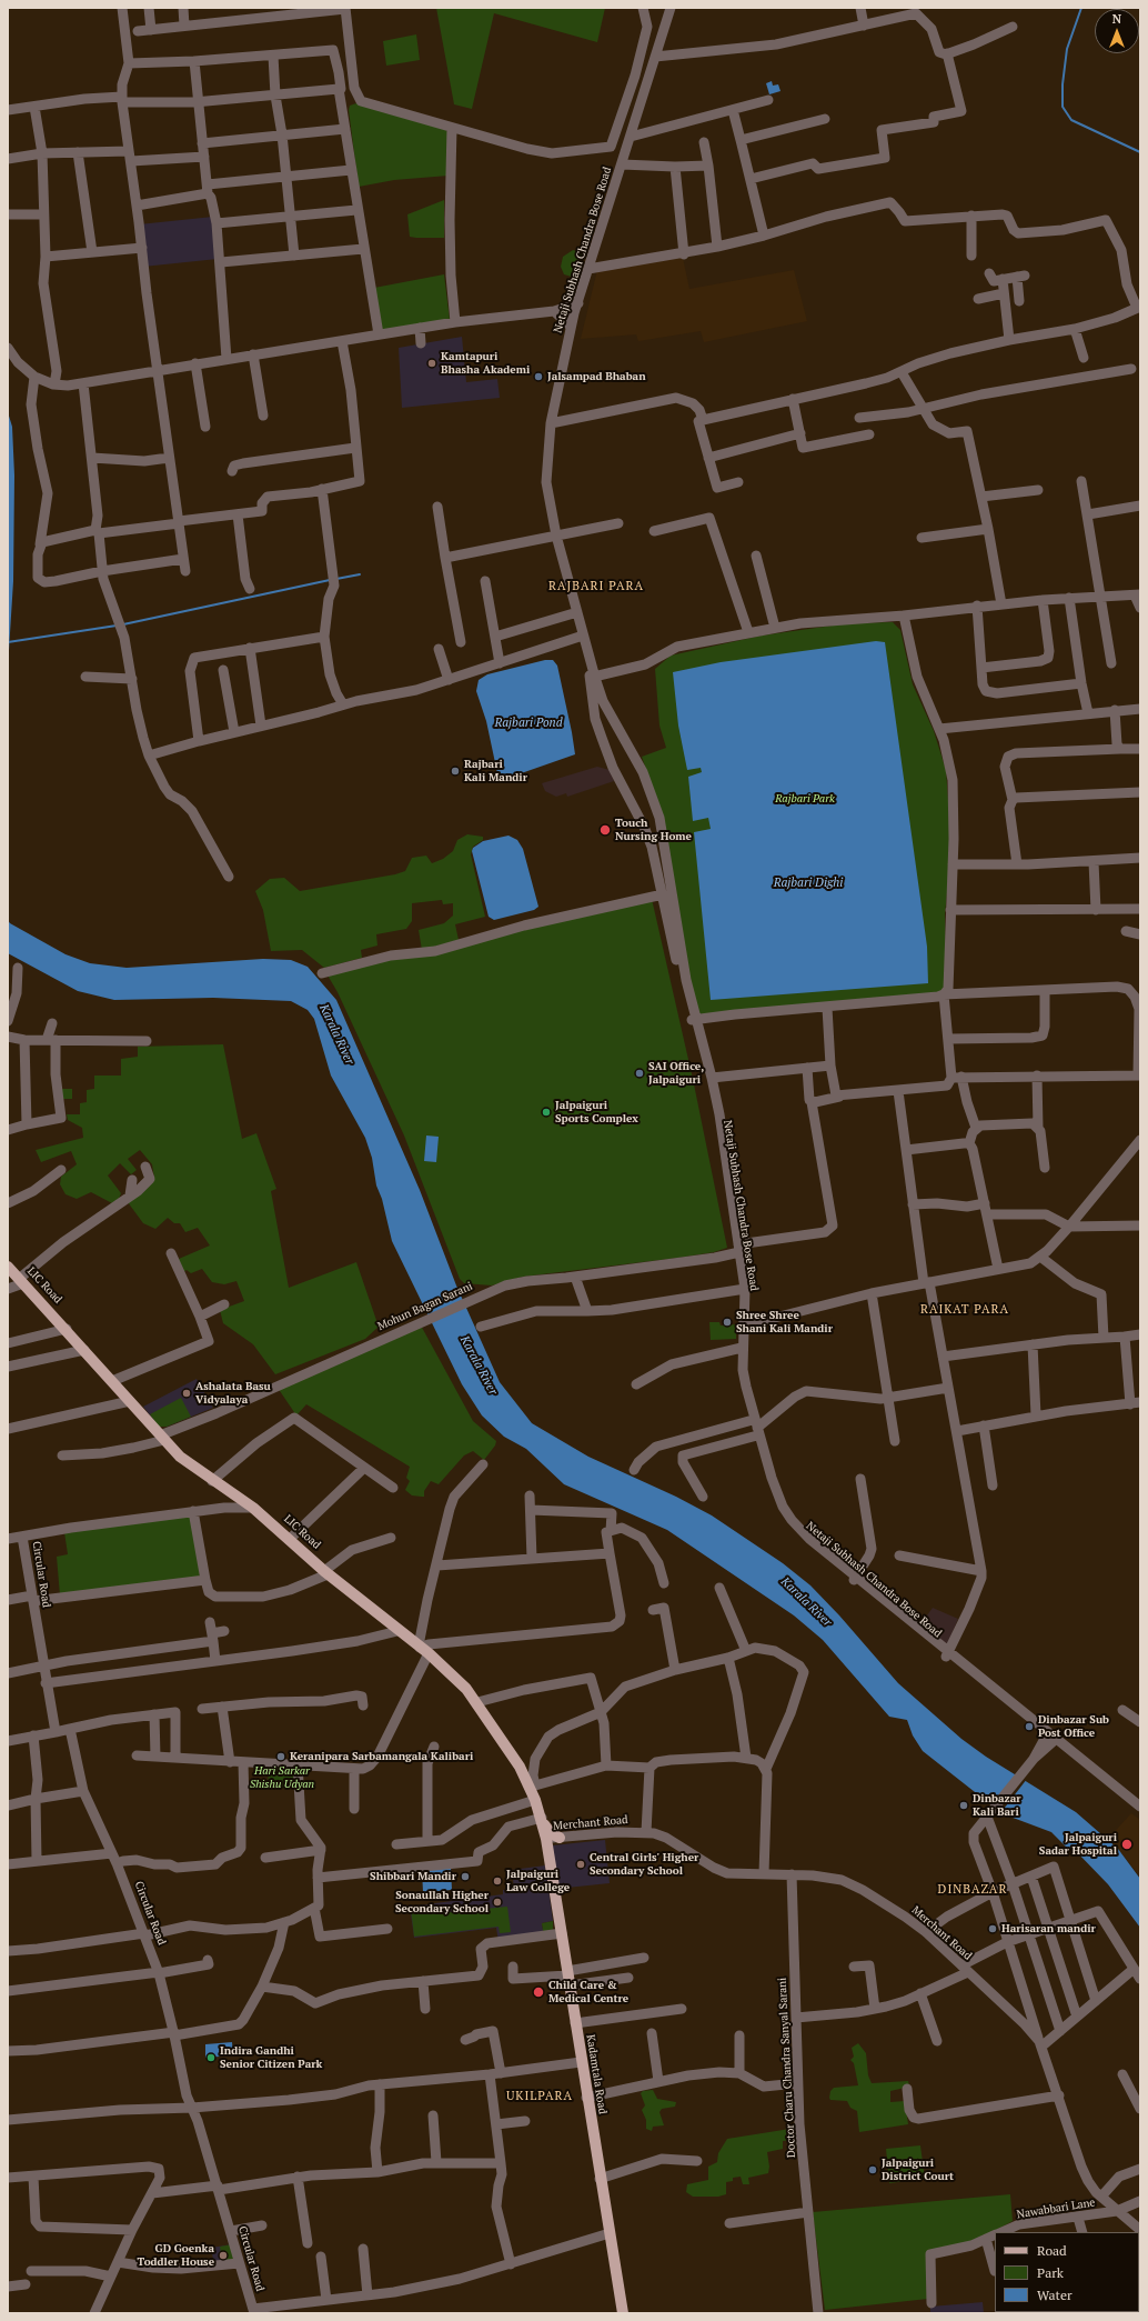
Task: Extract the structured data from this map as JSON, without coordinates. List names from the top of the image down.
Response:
{
  "streets": {
    "main road": ["LIC Road", "Kadamtala Road"],
    "street": [
      "Netaji Subhash Chandra Bose Road",
      "Mohun Bagan Sarani",
      "Circular Road",
      "Merchant Road",
      "Doctor Charu Chandra Sanyal Sarani",
      "Nawabbari Lane"
    ]
  },
  "crossings": [
    ["Netaji Subhash Chandra Bose Road", "Mohun Bagan Sarani"],
    ["LIC Road", "Mohun Bagan Sarani"],
    ["LIC Road", "Merchant Road"],
    ["LIC Road", "Kadamtala Road"],
    ["Merchant Road", "Doctor Charu Chandra Sanyal Sarani"],
    ["Merchant Road", "Kadamtala Road"],
    ["Merchant Road", "Nawabbari Lane"]
  ],
  "districts": [
    "RAJBARI PARA",
    "RAIKAT PARA",
    "DINBAZAR",
    "UKILPARA"
  ],
  "water": ["Rajbari Pond", "Rajbari Dighi", "Karala River"],
  "parks": ["Rajbari Park", "Hari Sarkar Shishu Udyan"],
  "places": [
    "Kamtapuri Bhasha Akademi",
    "Jalsampad Bhaban",
    "Rajbari Kali Mandir",
    "Touch Nursing Home",
    "SAI Office, Jalpaiguri",
    "Jalpaiguri Sports Complex",
    "Shree Shree Shani Kali Mandir",
    "Ashalata Basu Vidyalaya",
    "Dinbazar Sub Post Office",
    "Keranipara Sarbamangala Kalibari",
    "Dinbazar Kali Bari",
    "Jalpaiguri Sadar Hospital",
    "Central Girls' Higher Secondary School",
    "Shibbari Mandir",
    "Jalpaiguri Law College",
    "Sonaullah Higher Secondary School",
    "Harisaran mandir",
    "Child Care & Medical Centre",
    "Indira Gandhi Senior Citizen Park",
    "Jalpaiguri District Court",
    "GD Goenka Toddler House"
  ],
  "legend": ["Road", "Park", "Water"],
  "north": "top"
}
